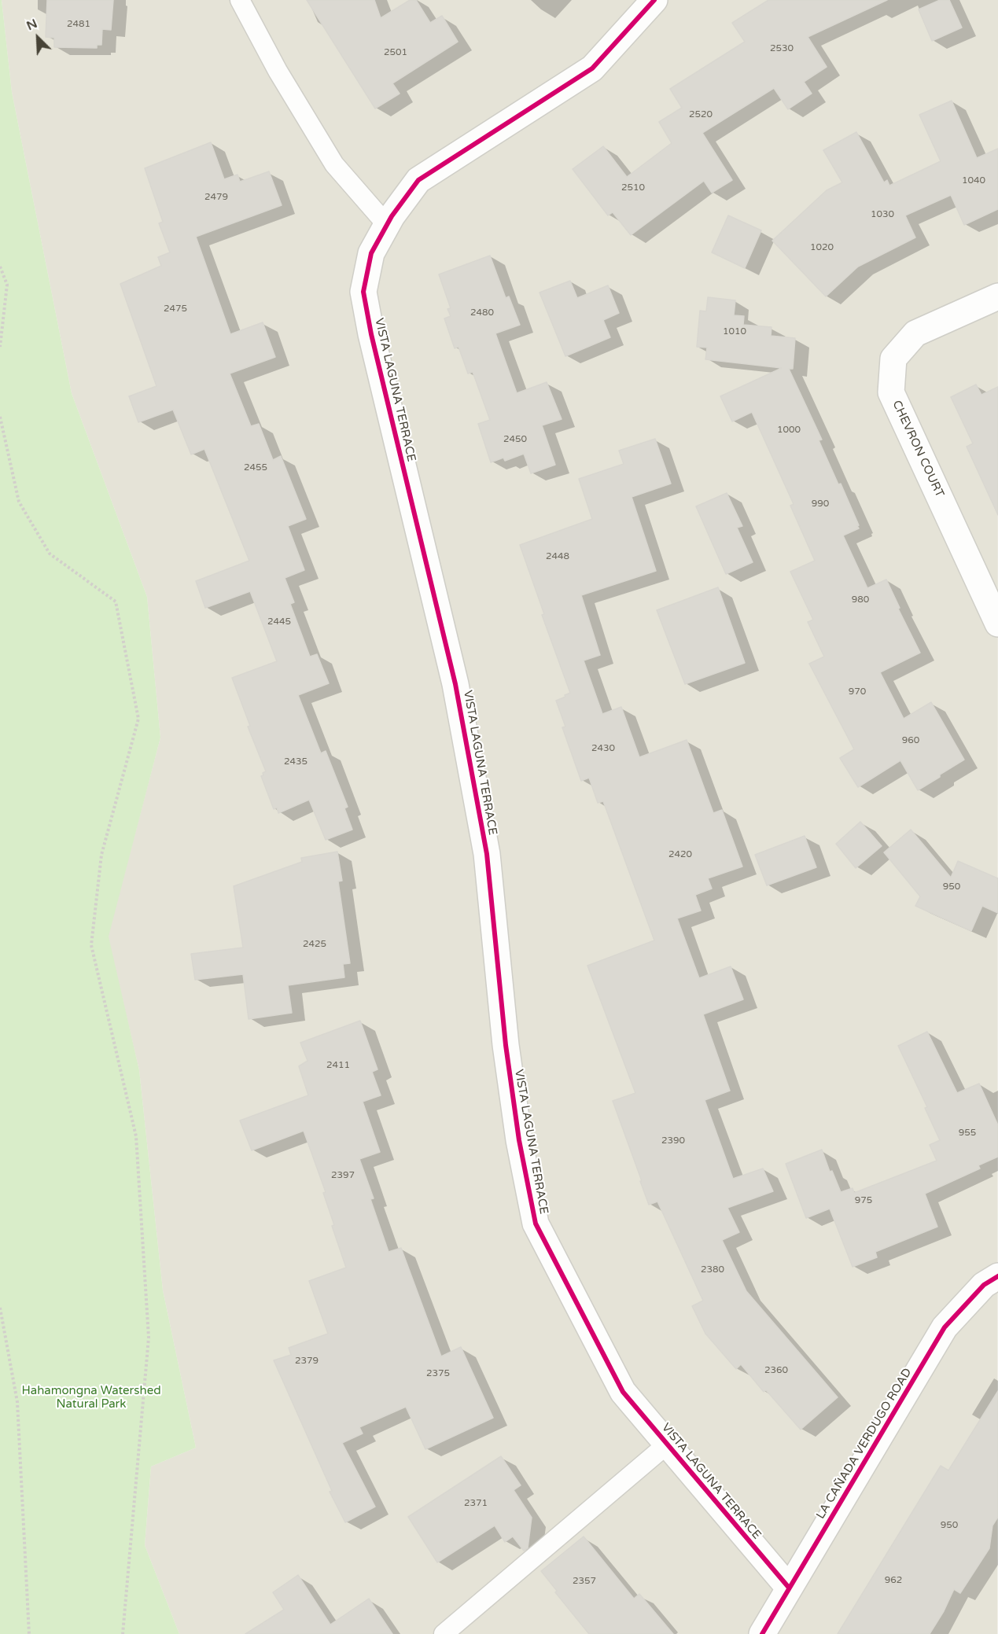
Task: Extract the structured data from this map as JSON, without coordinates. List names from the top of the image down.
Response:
{
  "streets": {
    "street": ["VISTA LAGUNA TERRACE", "CHEVRON COURT", "LA CAÑADA VERDUGO ROAD"]
  },
  "crossings": [
    ["VISTA LAGUNA TERRACE", "LA CAÑADA VERDUGO ROAD"]
  ],
  "parks": ["Hahamongna Watershed Natural Park"],
  "house_numbers": [
    "2481",
    "2530",
    "2501",
    "2520",
    "1040",
    "2510",
    "2479",
    "1030",
    "1020",
    "2475",
    "2480",
    "1010",
    "1000",
    "2450",
    "2455",
    "990",
    "2448",
    "980",
    "2445",
    "970",
    "960",
    "2430",
    "2435",
    "2420",
    "950",
    "2425",
    "2411",
    "955",
    "2390",
    "2397",
    "975",
    "2380",
    "2379",
    "2360",
    "2375",
    "2371",
    "950",
    "962",
    "2357"
  ],
  "north": "top left"
}
